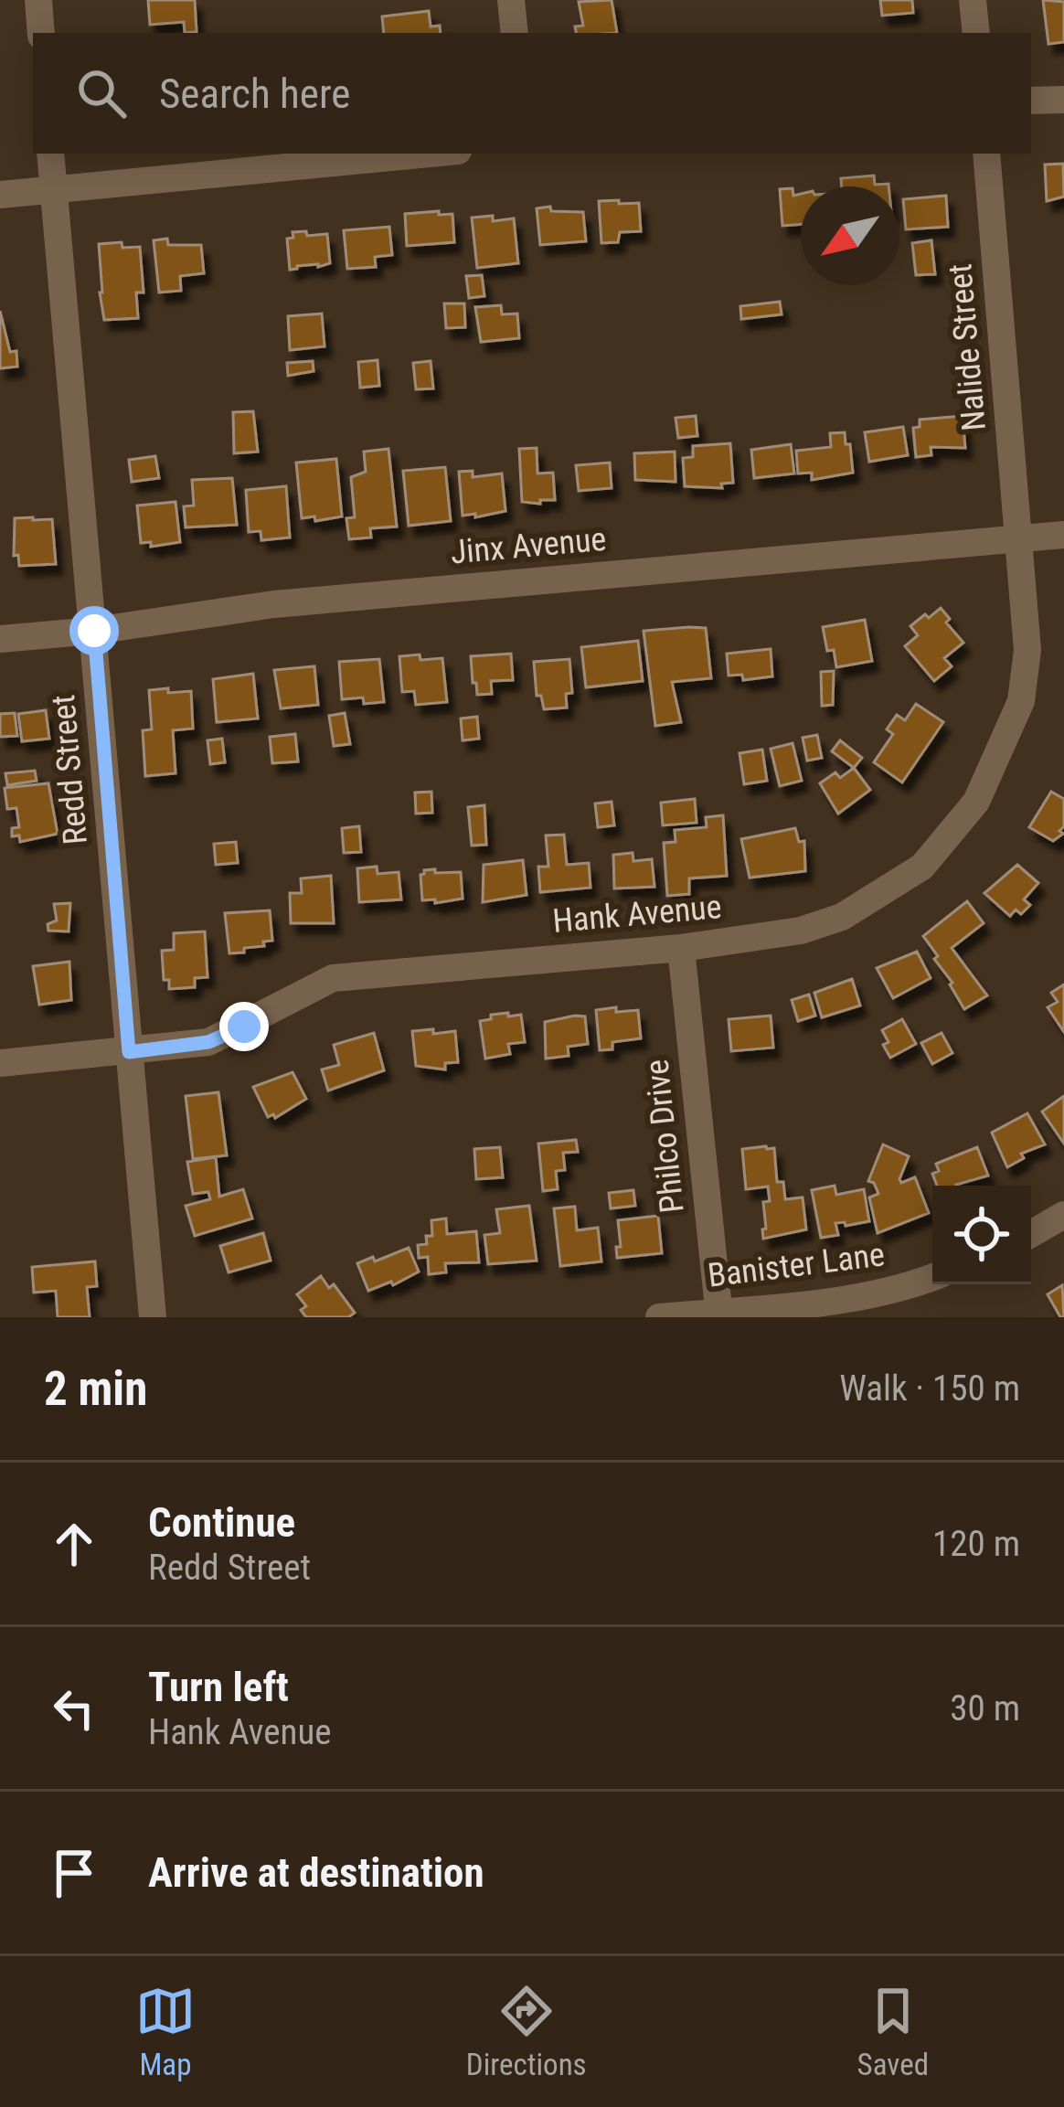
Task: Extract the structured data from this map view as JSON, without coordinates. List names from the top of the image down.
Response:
{
  "streets": {
    "street": [
      "Nalide Street",
      "Jinx Avenue",
      "Redd Street",
      "Hank Avenue",
      "Philco Drive",
      "Banister Lane"
    ]
  },
  "crossings": [
    ["Nalide Street", "Jinx Avenue"],
    ["Nalide Street", "Hank Avenue"],
    ["Jinx Avenue", "Redd Street"],
    ["Jinx Avenue", "Hank Avenue"],
    ["Redd Street", "Hank Avenue"],
    ["Hank Avenue", "Philco Drive"],
    ["Philco Drive", "Banister Lane"]
  ],
  "north": "bottom left",
  "page": {
    "search": "Search here",
    "heading": ["2 min", "Walk · 150 m"],
    "list": [
      ["Continue", "Redd Street", "120 m"],
      ["Turn left", "Hank Avenue", "30 m"],
      "Arrive at destination"
    ],
    "nav": ["Map", "Directions", "Saved"]
  }
}
